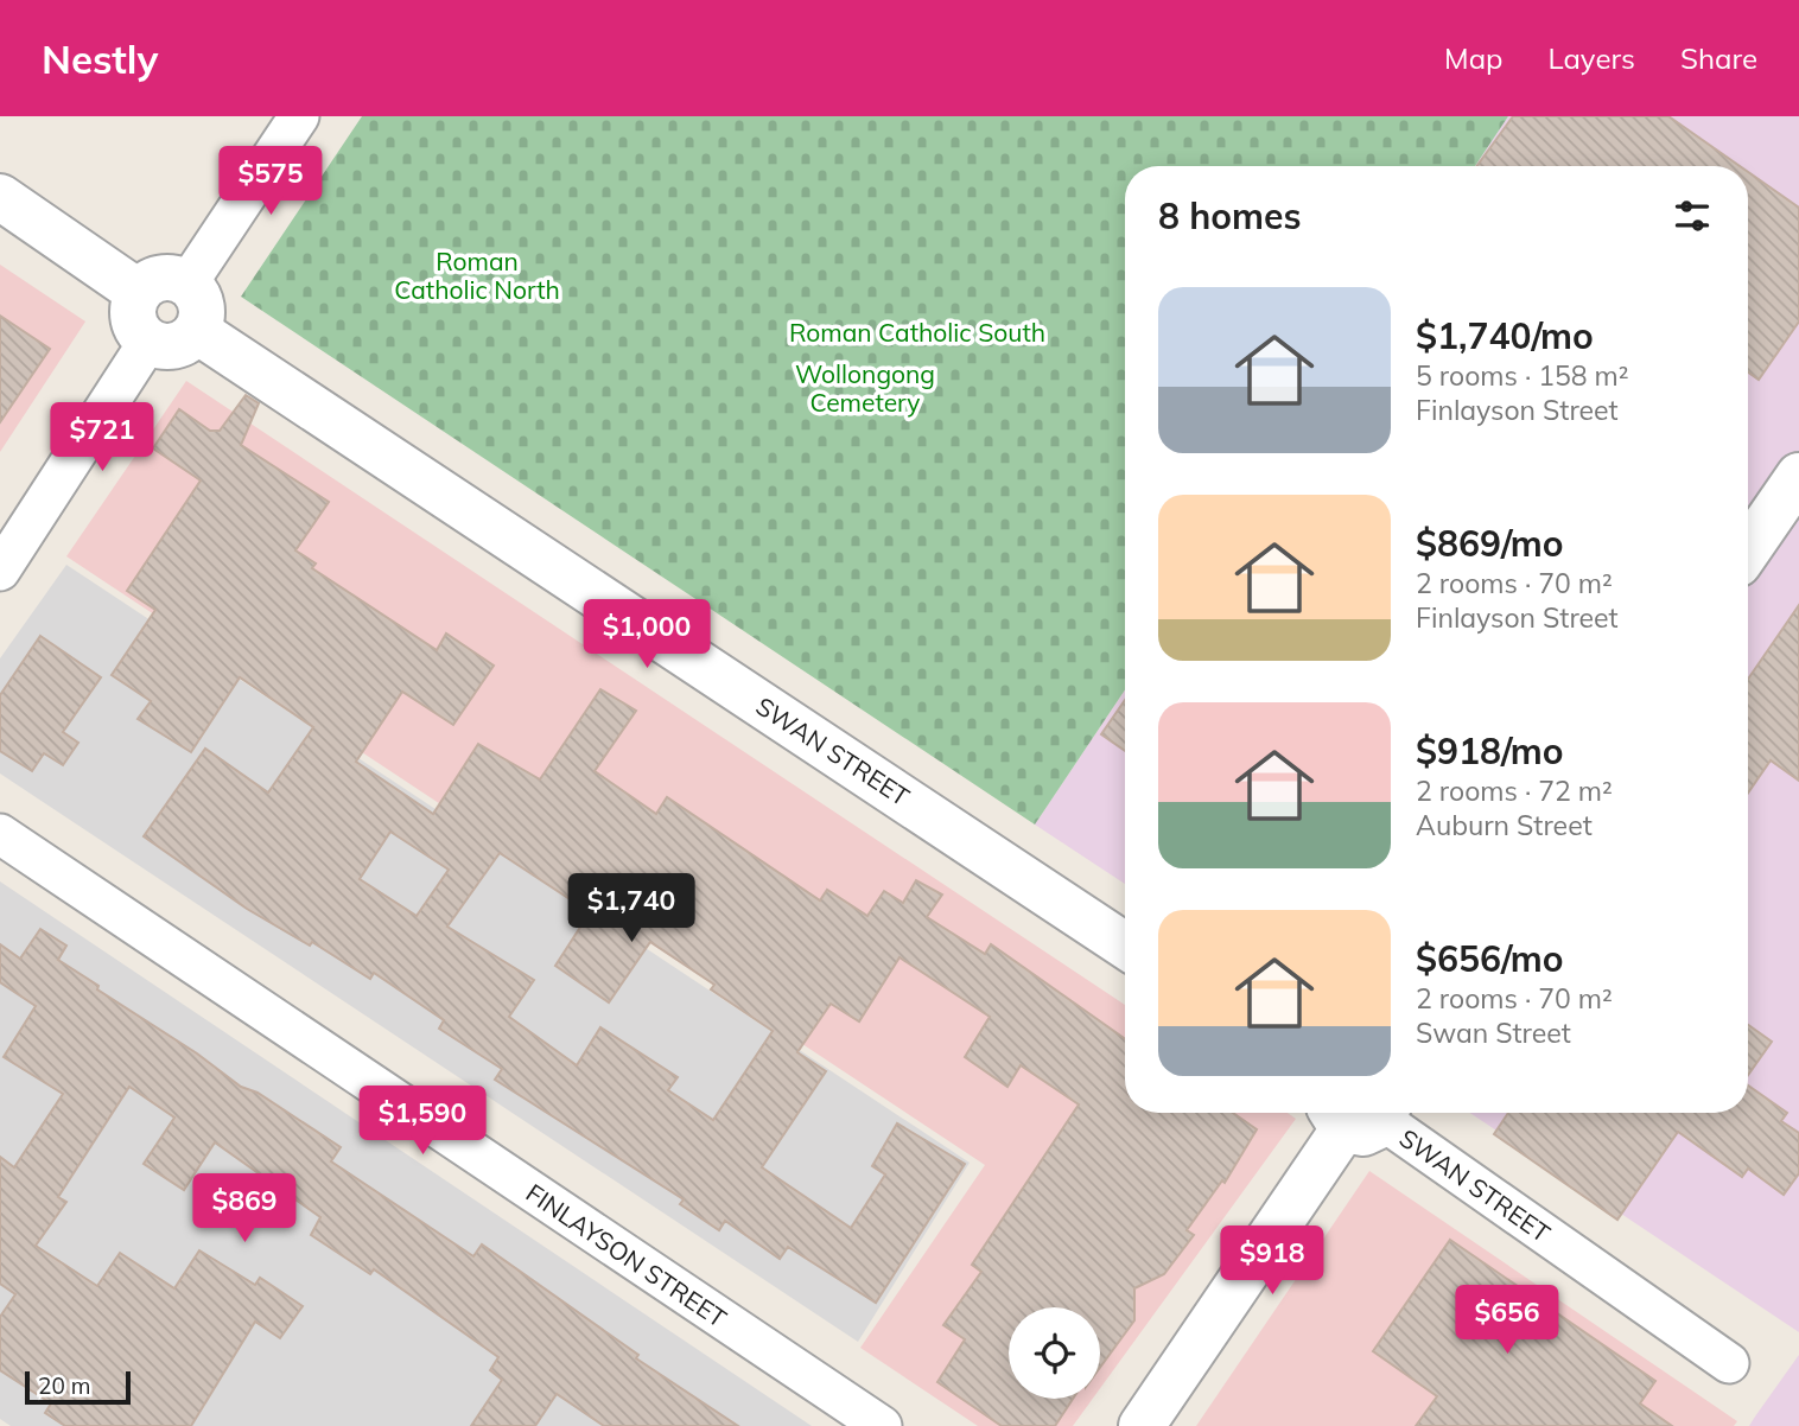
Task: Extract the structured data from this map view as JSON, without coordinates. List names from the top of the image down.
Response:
{
  "streets": {
    "street": ["SWAN STREET", "FINLAYSON STREET"]
  },
  "parks": ["Roman Catholic North", "Roman Catholic South", "Wollongong Cemetery"],
  "scale_bar": "20 m",
  "page": {
    "header": "Nestly",
    "nav": ["Map", "Layers", "Share"],
    "price": [
      "$575",
      "$721",
      "$1,000",
      "$1,740",
      "$1,590",
      "$869",
      "$918",
      "$656"
    ],
    "heading": "8 homes",
    "list": [
      {
        "name": "$1,740/mo",
        "note": "5 rooms · 158 m² · Finlayson Street"
      },
      {
        "name": "$869/mo",
        "note": "2 rooms · 70 m² · Finlayson Street"
      },
      {
        "name": "$918/mo",
        "note": "2 rooms · 72 m² · Auburn Street"
      },
      {
        "name": "$656/mo",
        "note": "2 rooms · 70 m² · Swan Street"
      }
    ],
    "scale": "20 m"
  }
}
